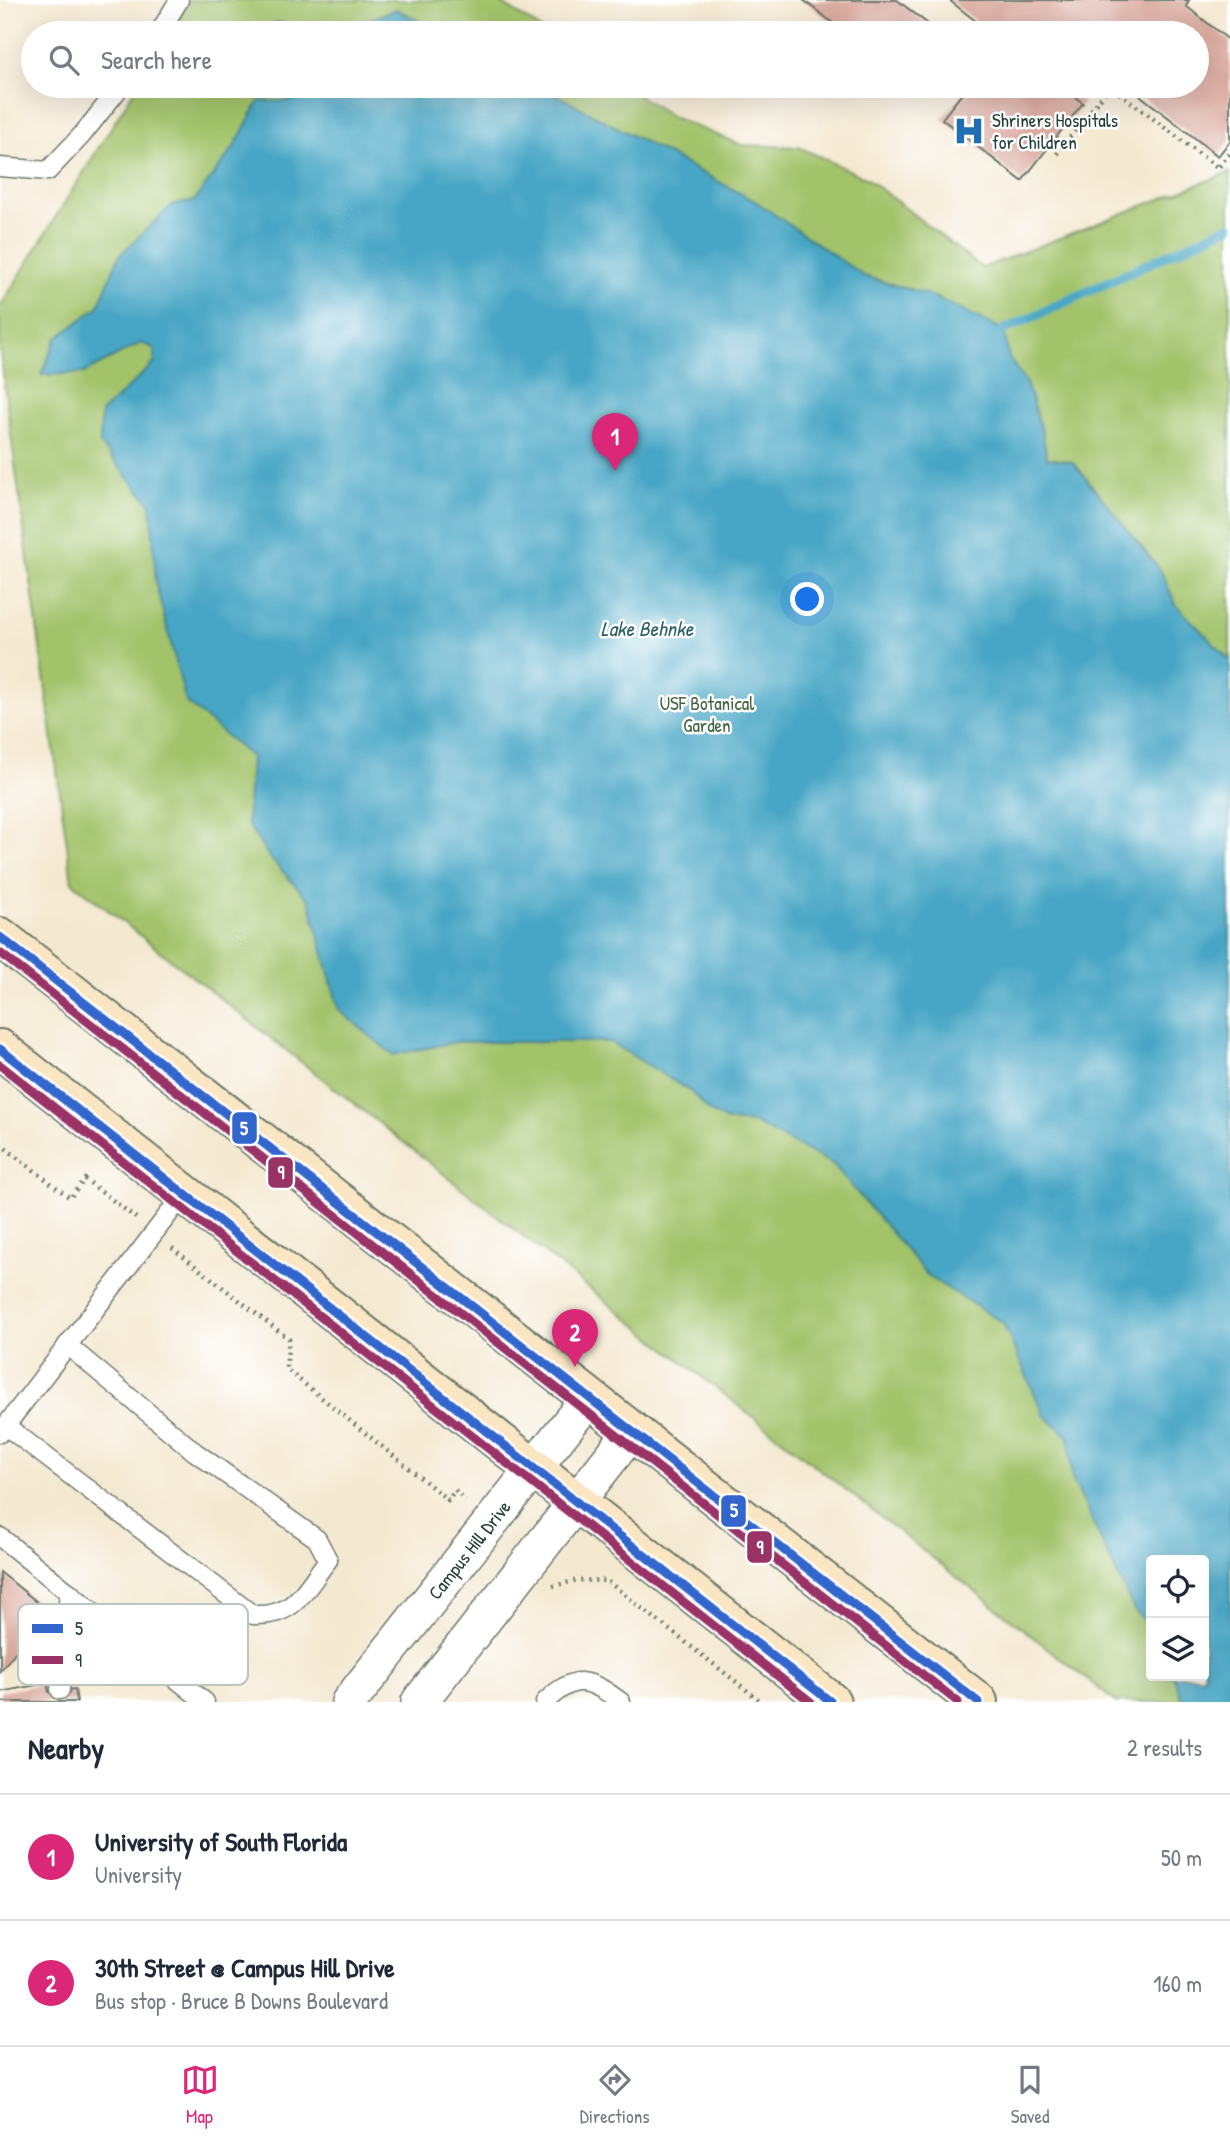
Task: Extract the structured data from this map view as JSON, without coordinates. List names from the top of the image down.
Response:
{
  "streets": {
    "street": ["Campus Hill Drive"]
  },
  "water": ["Lake Behnke"],
  "parks": ["USF Botanical Garden"],
  "places": {
    "hospital": ["Shriners Hospitals for Children"]
  },
  "lines": ["transit line 5", "transit line 9"],
  "legend": ["5", "9"],
  "page": {
    "search": "Search here",
    "pins": ["1", "2"],
    "heading": ["Nearby", "2 results"],
    "list": [
      {
        "mark": "1",
        "name": "University of South Florida",
        "note": "University",
        "value": "50 m"
      },
      {
        "mark": "2",
        "name": "30th Street @ Campus Hill Drive",
        "note": "Bus stop · Bruce B Downs Boulevard",
        "value": "160 m"
      }
    ],
    "nav": ["Map", "Directions", "Saved"]
  }
}
